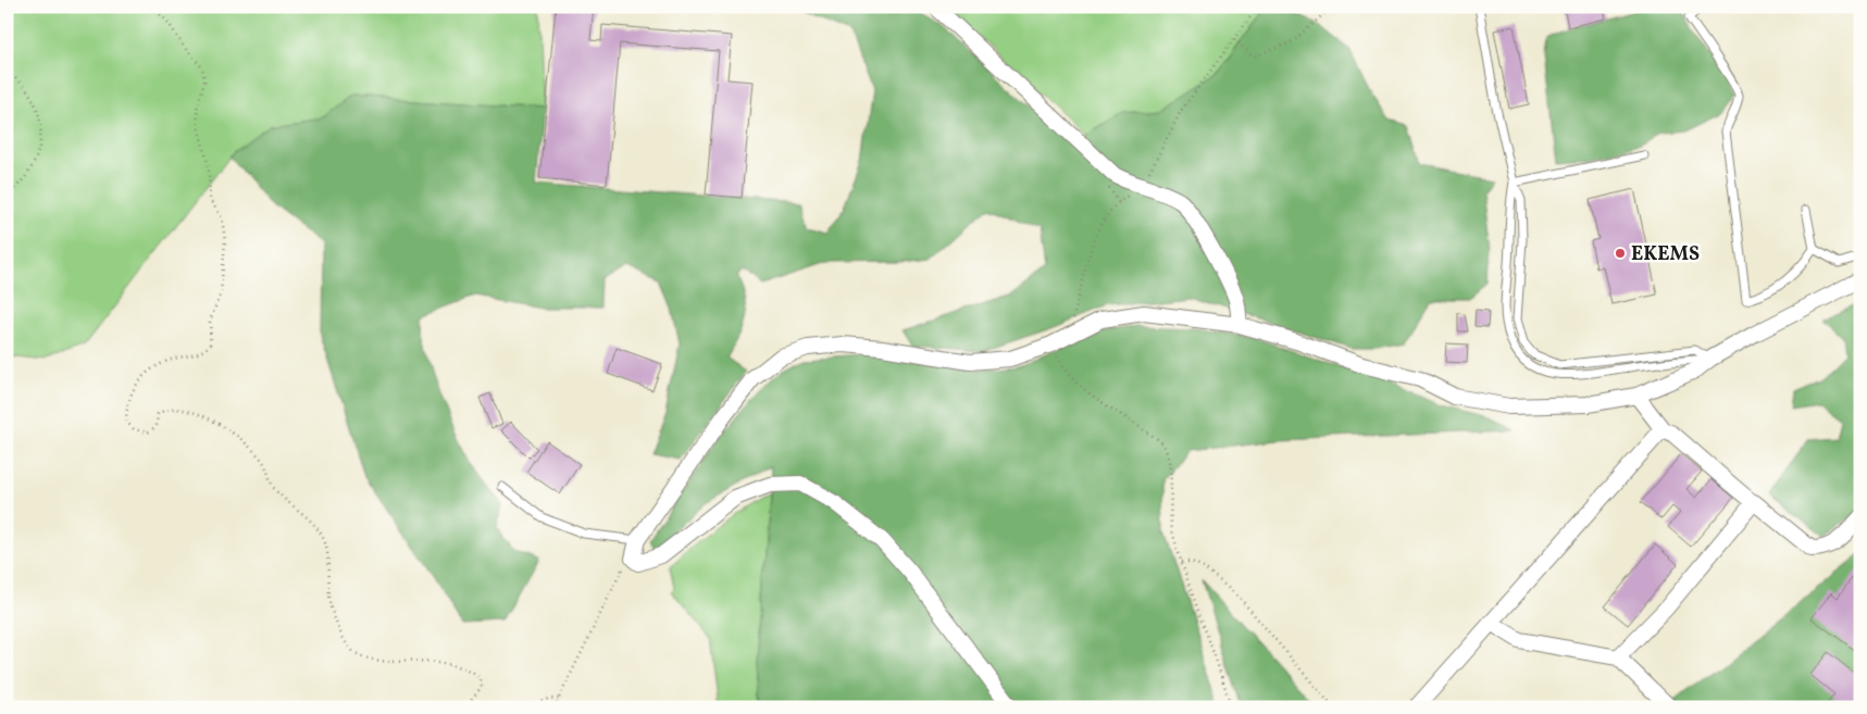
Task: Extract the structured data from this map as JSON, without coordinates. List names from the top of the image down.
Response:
{
  "places": ["EKEMS"]
}
